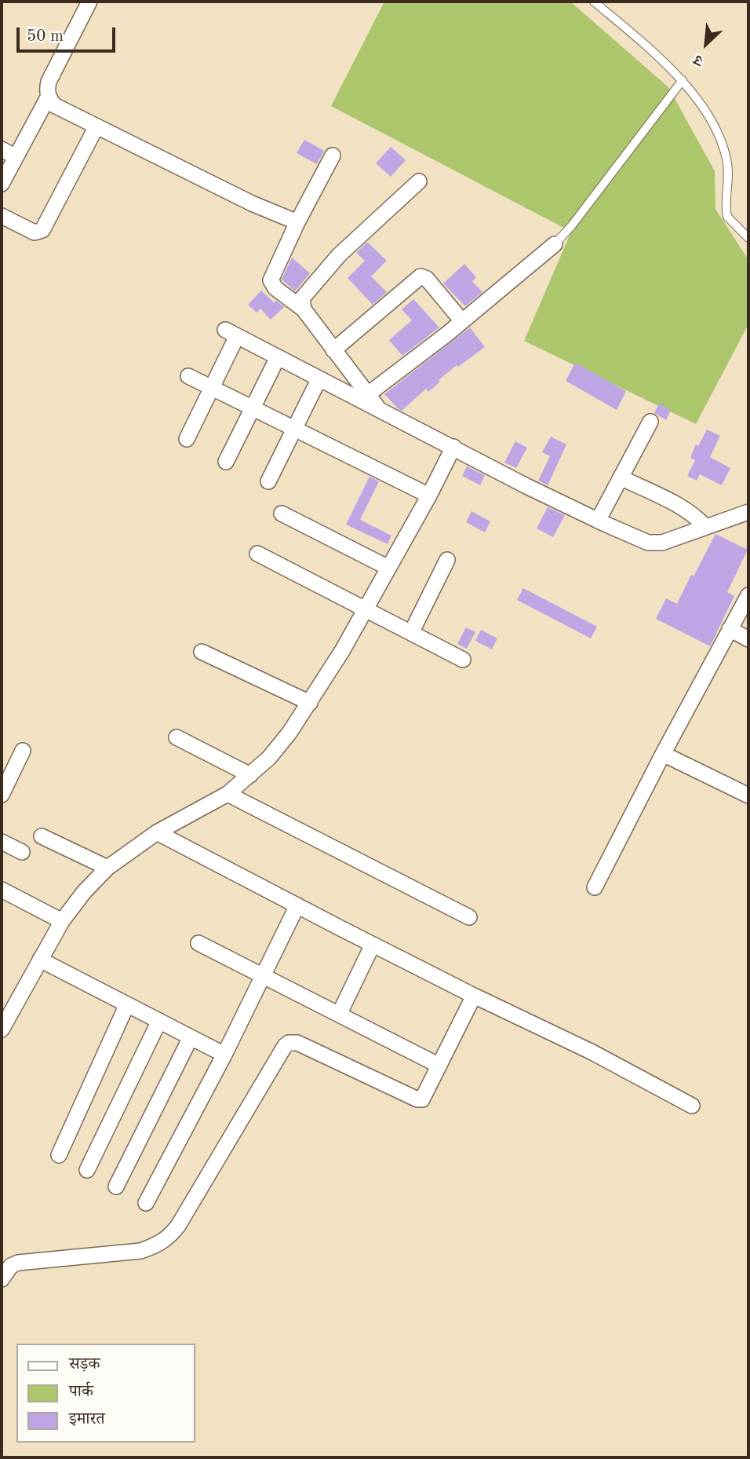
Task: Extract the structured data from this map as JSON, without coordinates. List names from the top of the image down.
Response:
{
  "legend": ["सड़क", "पार्क", "इमारत"],
  "scale_bar": "50 m",
  "north": "bottom left"
}
